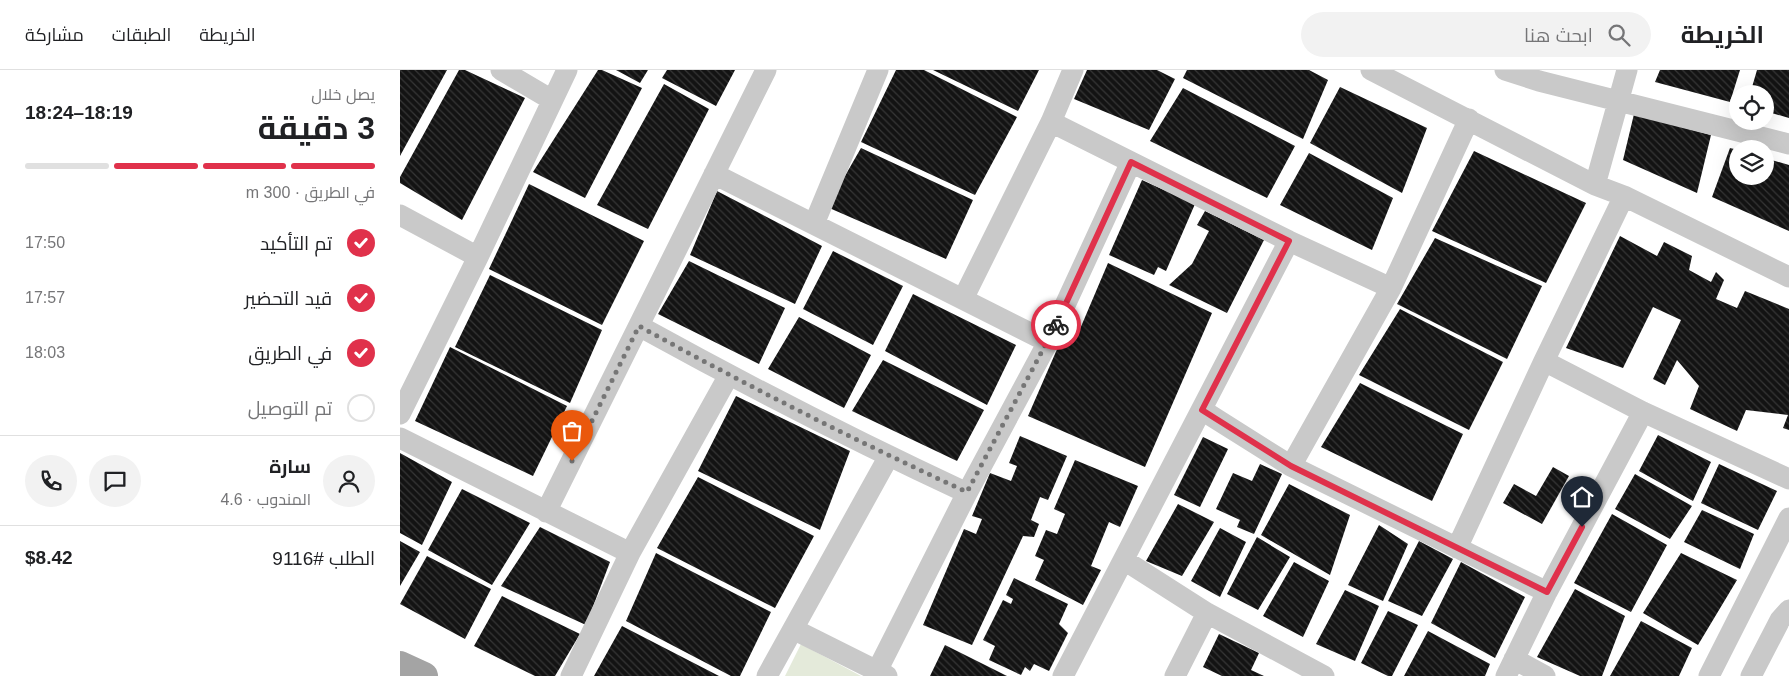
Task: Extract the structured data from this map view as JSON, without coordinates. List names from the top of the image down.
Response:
{
  "page": {
    "header": "الخريطة",
    "search": "ابحث هنا",
    "nav": ["الخريطة", "الطبقات", "مشاركة"],
    "heading": ["3 دقيقة", "يصل خلال", "18:19–18:24"],
    "panel": [
      "سارة",
      "المندوب · 4.6",
      "الطلب #9116",
      "$8.42"
    ],
    "bar": "في الطريق · 300 m",
    "list": [
      ["تم التأكيد", "17:50"],
      ["قيد التحضير", "17:57"],
      ["في الطريق", "18:03"],
      "تم التوصيل"
    ]
  }
}
